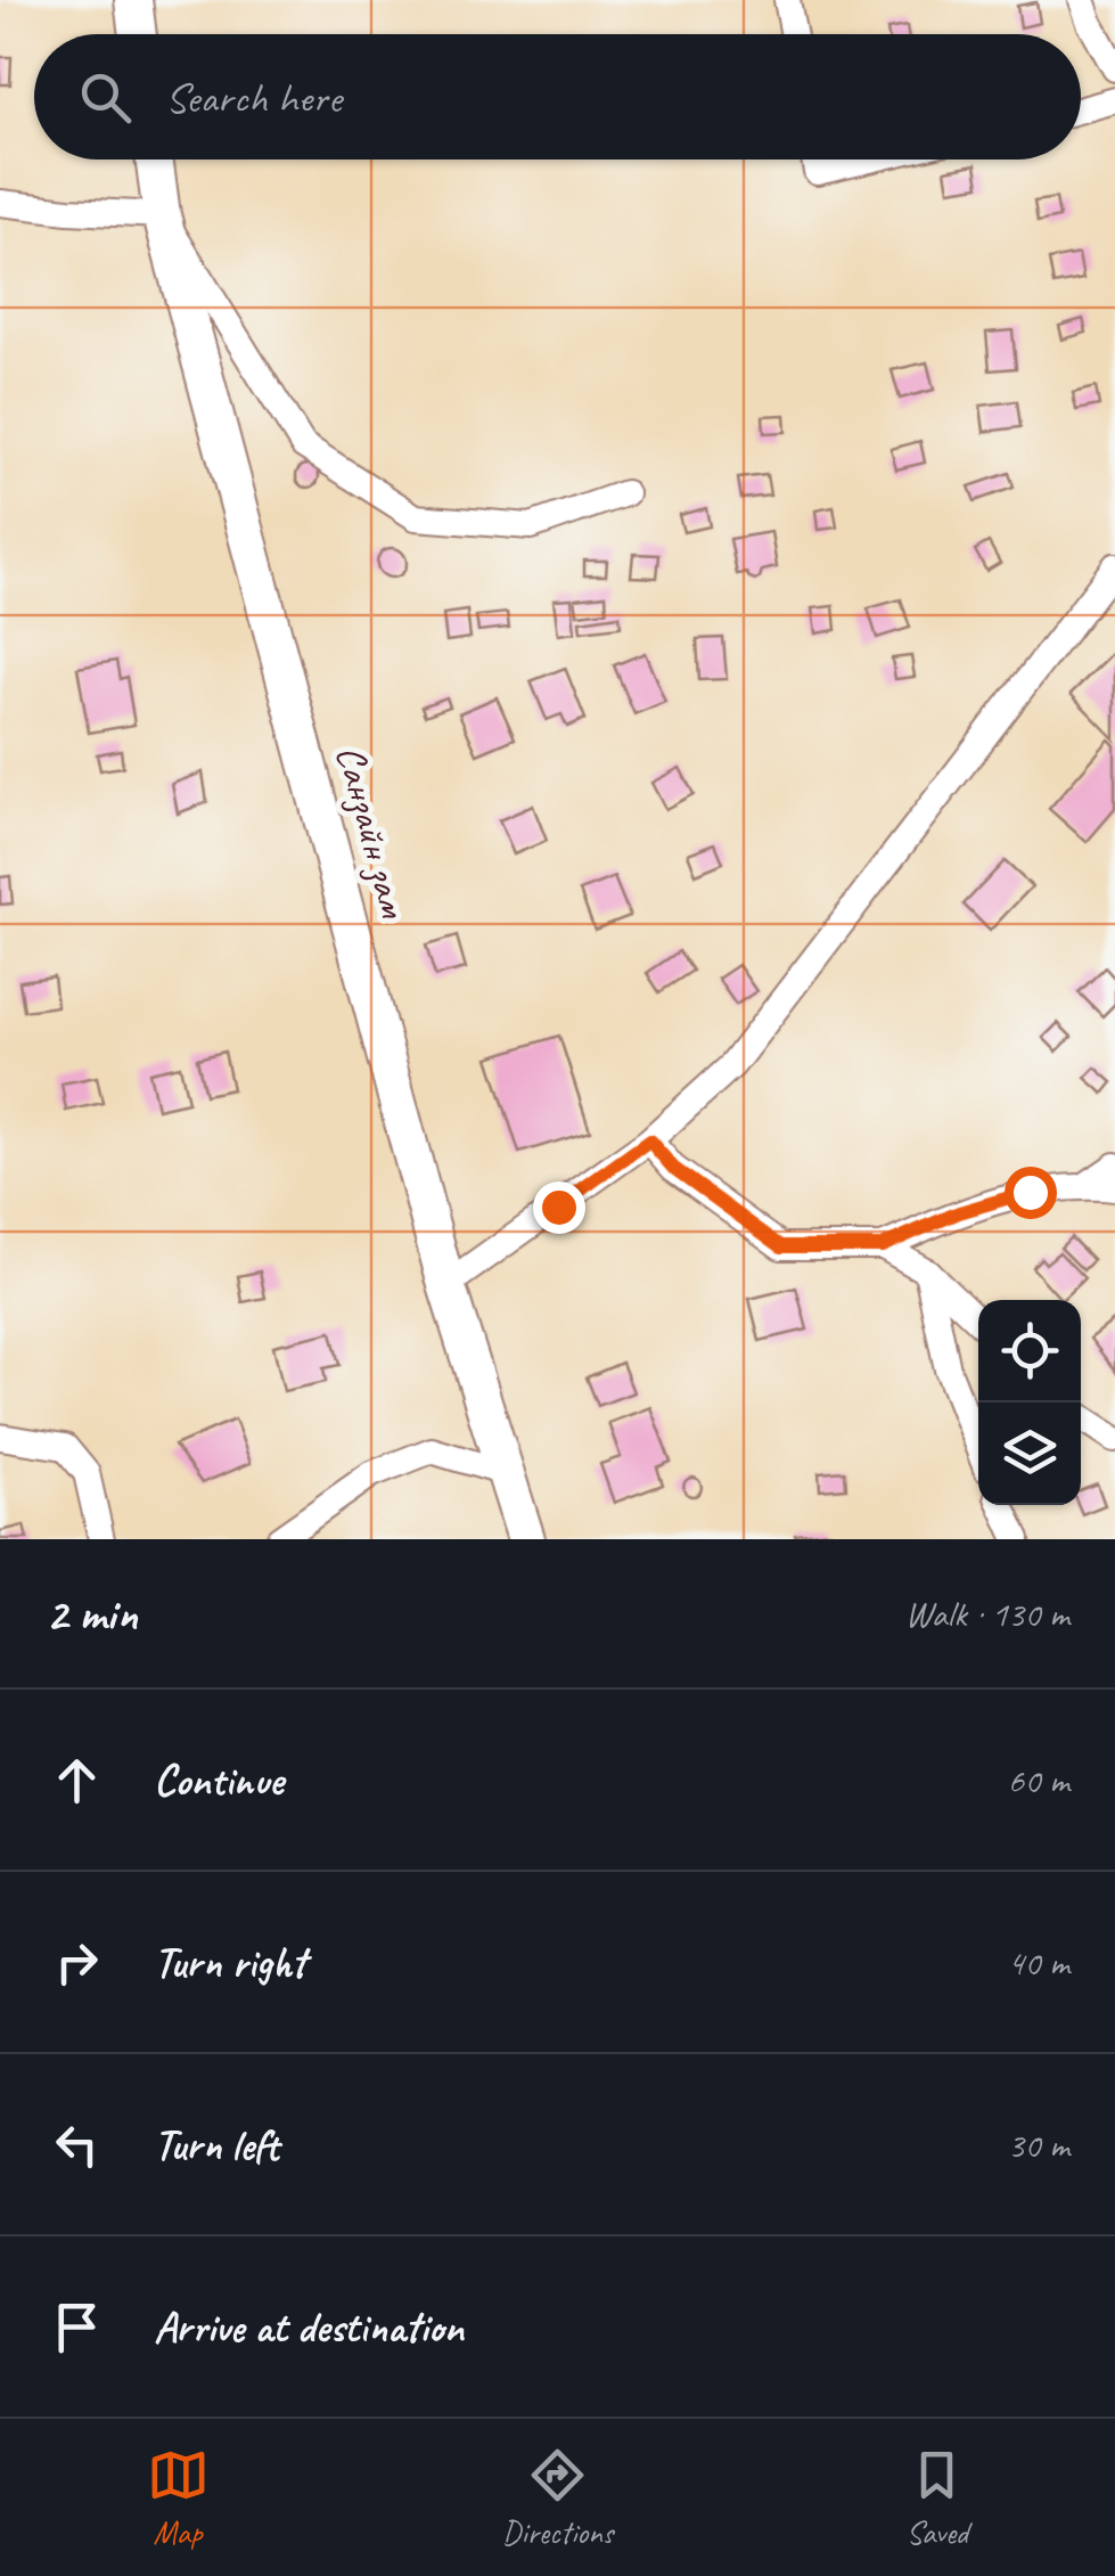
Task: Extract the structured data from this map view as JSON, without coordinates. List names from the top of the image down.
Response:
{
  "streets": {
    "main road": ["Санзайн зам"]
  },
  "page": {
    "search": "Search here",
    "heading": ["2 min", "Walk · 130 m"],
    "list": [
      ["Continue", "60 m"],
      ["Turn right", "40 m"],
      ["Turn left", "30 m"],
      "Arrive at destination"
    ],
    "nav": ["Map", "Directions", "Saved"]
  }
}
